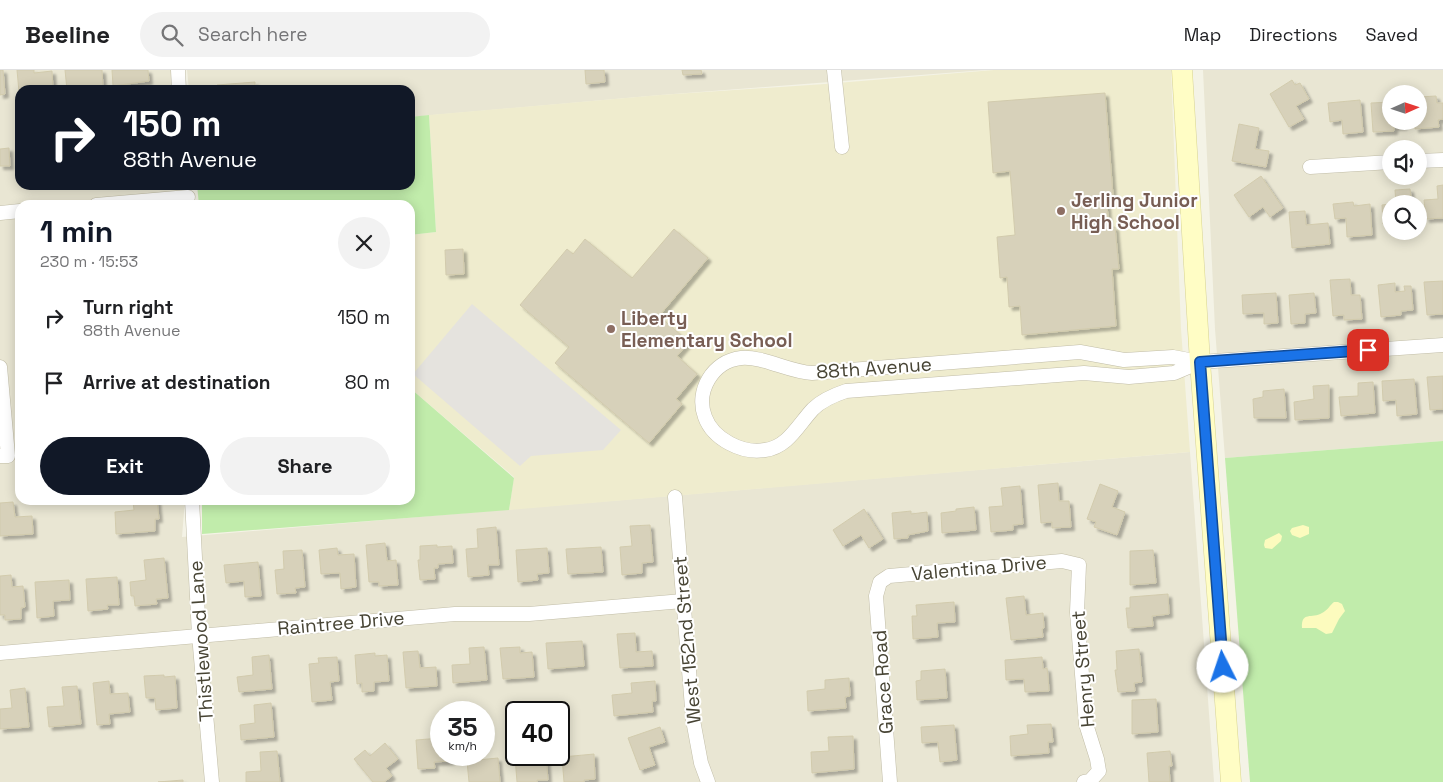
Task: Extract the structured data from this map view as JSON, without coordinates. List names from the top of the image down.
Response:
{
  "streets": {
    "street": [
      "88th Avenue",
      "Valentina Drive",
      "Raintree Drive",
      "West 152nd Street",
      "Thistlewood Lane",
      "Henry Street",
      "Grace Road"
    ]
  },
  "crossings": [
    ["Valentina Drive", "Henry Street"],
    ["Valentina Drive", "Grace Road"],
    ["Raintree Drive", "West 152nd Street"],
    ["Raintree Drive", "Thistlewood Lane"]
  ],
  "places": ["Jerling Junior High School", "Liberty Elementary School"],
  "north": "right",
  "page": {
    "header": "Beeline",
    "search": "Search here",
    "nav": ["Map", "Directions", "Saved"],
    "turn": ["150 m", "88th Avenue"],
    "heading": ["1 min", "230 m · 15:53"],
    "list": [
      {
        "name": "Turn right",
        "note": "88th Avenue",
        "value": "150 m"
      },
      {
        "name": "Arrive at destination",
        "value": "80 m"
      }
    ],
    "buttons": ["Exit", "Share"],
    "speed": "35 km/h",
    "limit": "40"
  }
}
